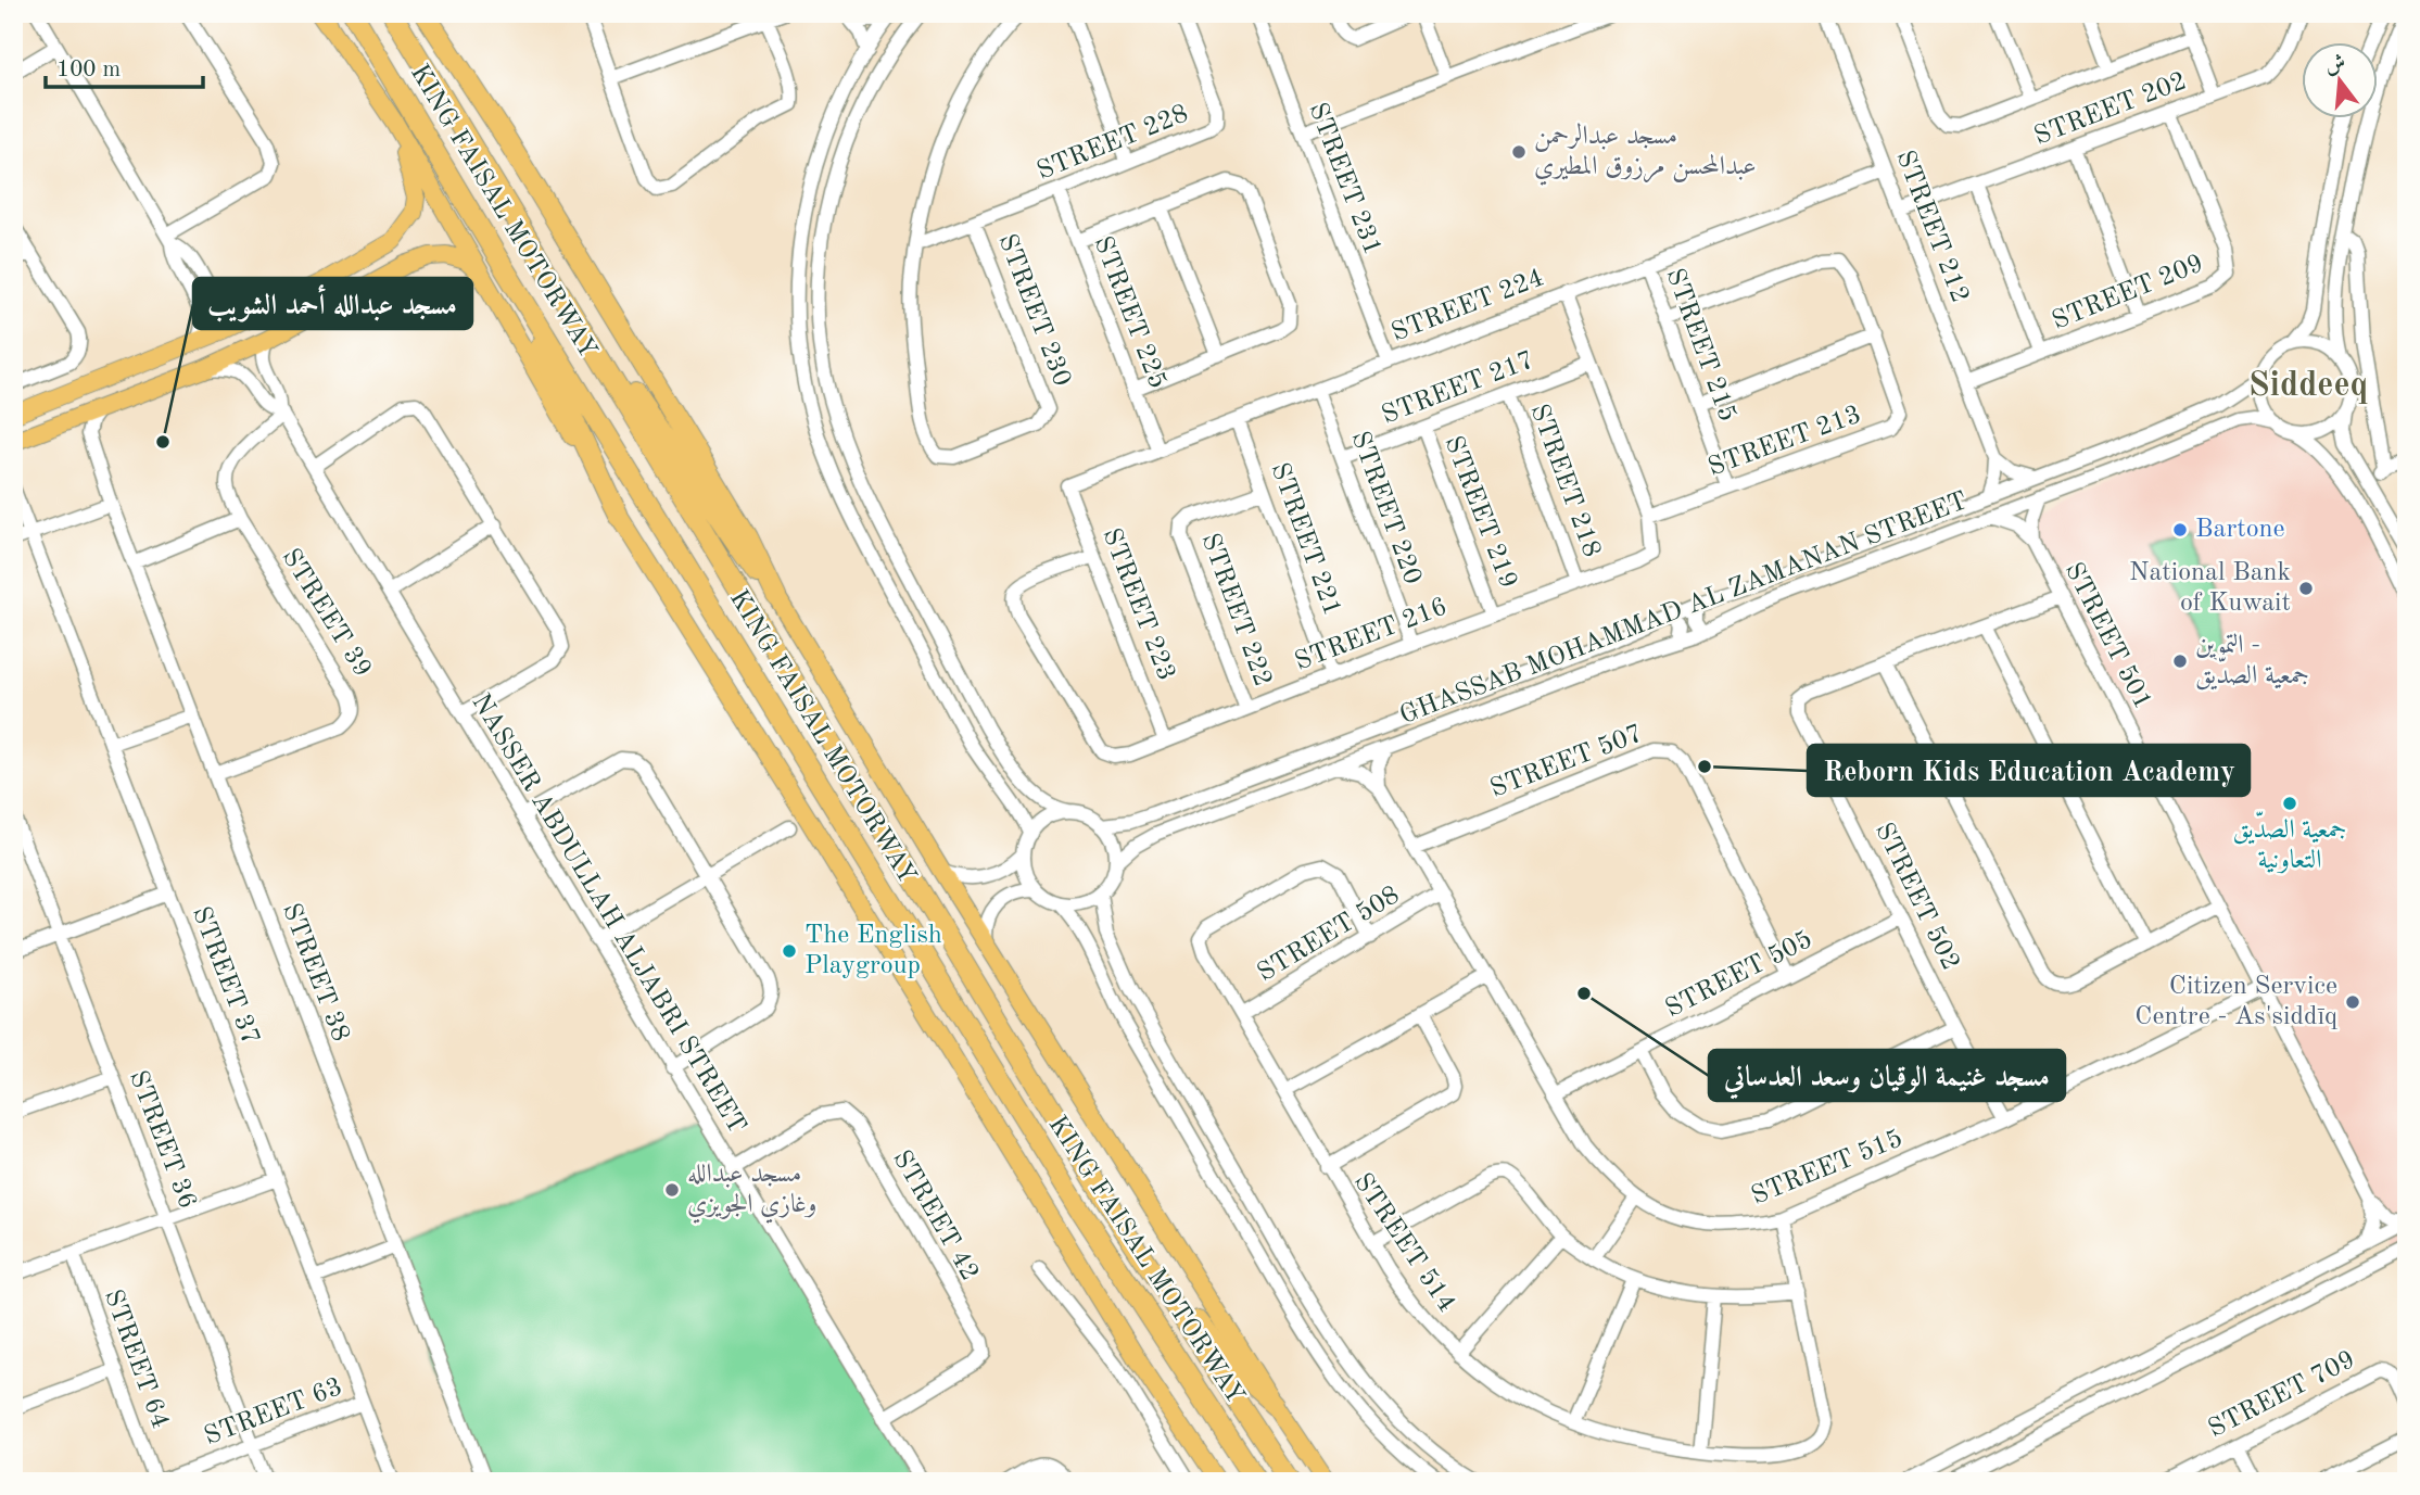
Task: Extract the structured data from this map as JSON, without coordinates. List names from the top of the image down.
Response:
{
  "streets": {
    "highway": ["KING FAISAL MOTORWAY"],
    "street": [
      "STREET 202",
      "STREET 228",
      "STREET 231",
      "STREET 212",
      "STREET 209",
      "STREET 224",
      "STREET 230",
      "STREET 225",
      "STREET 215",
      "STREET 217",
      "STREET 213",
      "STREET 218",
      "STREET 220",
      "STREET 219",
      "STREET 221",
      "STREET 223",
      "GHASSAB MOHAMMAD AL ZAMANAN STREET",
      "STREET 222",
      "STREET 39",
      "STREET 216",
      "STREET 501",
      "STREET 507",
      "STREET 502",
      "NASSER ABDULLAH ALJABRI STREET",
      "STREET 508",
      "STREET 38",
      "STREET 505",
      "STREET 37",
      "STREET 36",
      "STREET 515",
      "STREET 42",
      "STREET 514",
      "STREET 64",
      "STREET 709",
      "STREET 63"
    ]
  },
  "crossings": [
    ["STREET 202", "STREET 212"],
    ["STREET 202", "STREET 209"],
    ["STREET 228", "STREET 230"],
    ["STREET 228", "STREET 225"],
    ["STREET 231", "STREET 224"],
    ["STREET 212", "STREET 209"],
    ["STREET 212", "STREET 224"],
    ["STREET 224", "STREET 225"],
    ["STREET 224", "STREET 215"],
    ["STREET 224", "STREET 220"],
    ["STREET 224", "STREET 221"],
    ["STREET 224", "STREET 223"],
    ["STREET 224", "STREET 216"],
    ["STREET 215", "STREET 213"],
    ["STREET 217", "STREET 218"],
    ["STREET 217", "STREET 220"],
    ["STREET 217", "STREET 219"],
    ["STREET 217", "STREET 216"],
    ["STREET 213", "STREET 216"],
    ["STREET 218", "STREET 216"],
    ["STREET 220", "STREET 216"],
    ["STREET 219", "STREET 216"],
    ["STREET 221", "STREET 222"],
    ["STREET 221", "STREET 216"],
    ["STREET 223", "STREET 216"],
    ["GHASSAB MOHAMMAD AL ZAMANAN STREET", "STREET 501"],
    ["STREET 222", "STREET 216"],
    ["STREET 39", "NASSER ABDULLAH ALJABRI STREET"],
    ["STREET 39", "STREET 38"],
    ["STREET 501", "STREET 502"],
    ["STREET 501", "STREET 515"],
    ["STREET 507", "STREET 505"],
    ["STREET 507", "STREET 515"],
    ["STREET 502", "STREET 505"],
    ["STREET 502", "STREET 515"],
    ["NASSER ABDULLAH ALJABRI STREET", "STREET 42"],
    ["STREET 508", "STREET 515"],
    ["STREET 508", "STREET 514"],
    ["STREET 505", "STREET 515"],
    ["STREET 37", "STREET 63"],
    ["STREET 36", "STREET 63"],
    ["STREET 515", "STREET 514"],
    ["STREET 64", "STREET 63"]
  ],
  "districts": ["Siddeeq"],
  "places": [
    "مسجد عبدالرحمن عبدالمحسن مرزوق المطيري",
    "مسجد عبدالله أحمد الشويب",
    "Bartone",
    "National Bank of Kuwait",
    "التموين - جمعية الصدّيق",
    "Reborn Kids Education Academy",
    "جمعية الصدّيق التعاونية",
    "The English Playgroup",
    "مسجد غنيمة الوقيان وسعد العدساني",
    "Citizen Service Centre - As'siddīq",
    "مسجد عبدالله وغازي الجويزي"
  ],
  "scale_bar": "100 m",
  "north": "top"
}
